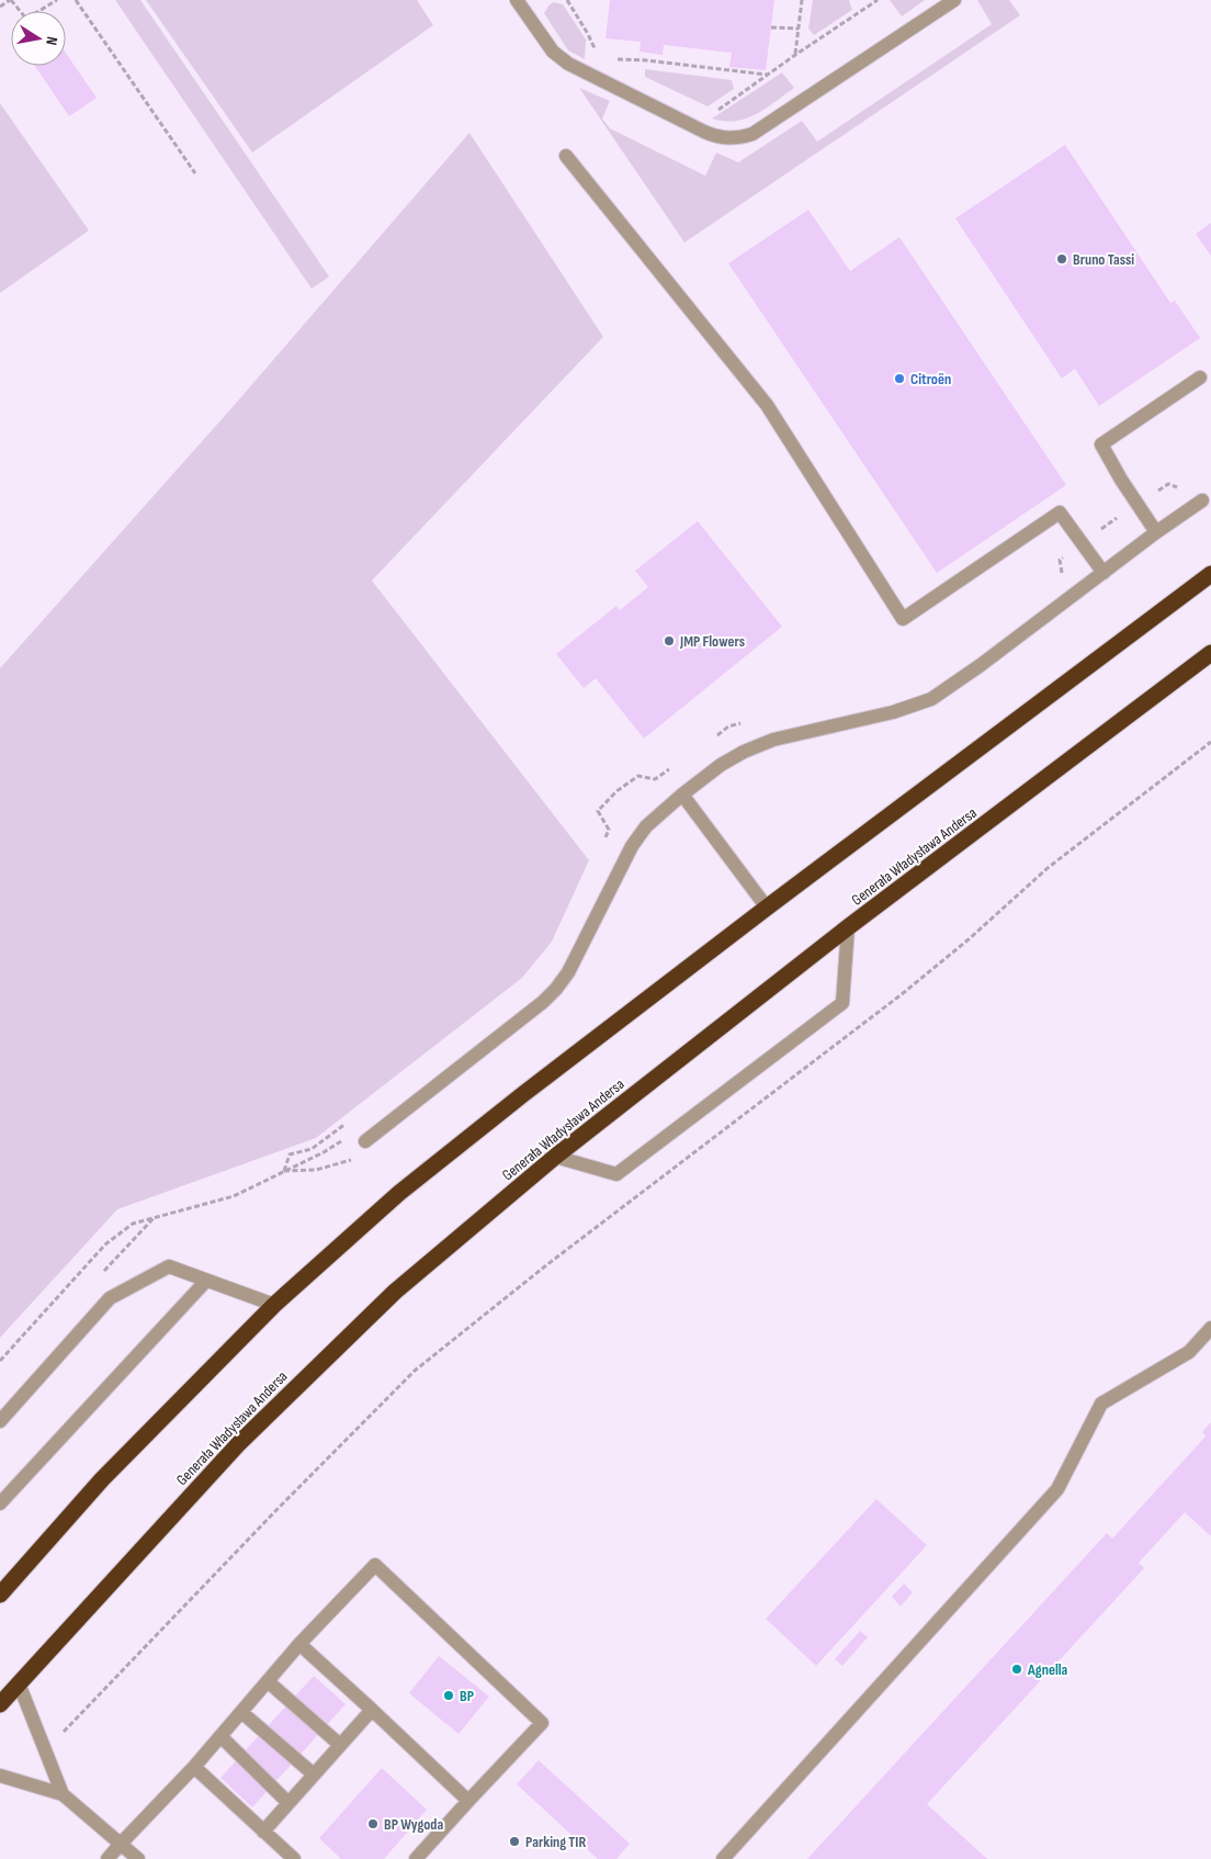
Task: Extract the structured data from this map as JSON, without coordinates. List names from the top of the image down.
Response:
{
  "streets": {
    "highway": ["Generała Władysława Andersa"]
  },
  "places": [
    "Bruno Tassi",
    "Citroën",
    "JMP Flowers",
    "Agnella",
    "BP",
    "BP Wygoda",
    "Parking TIR"
  ],
  "north": "right"
}
